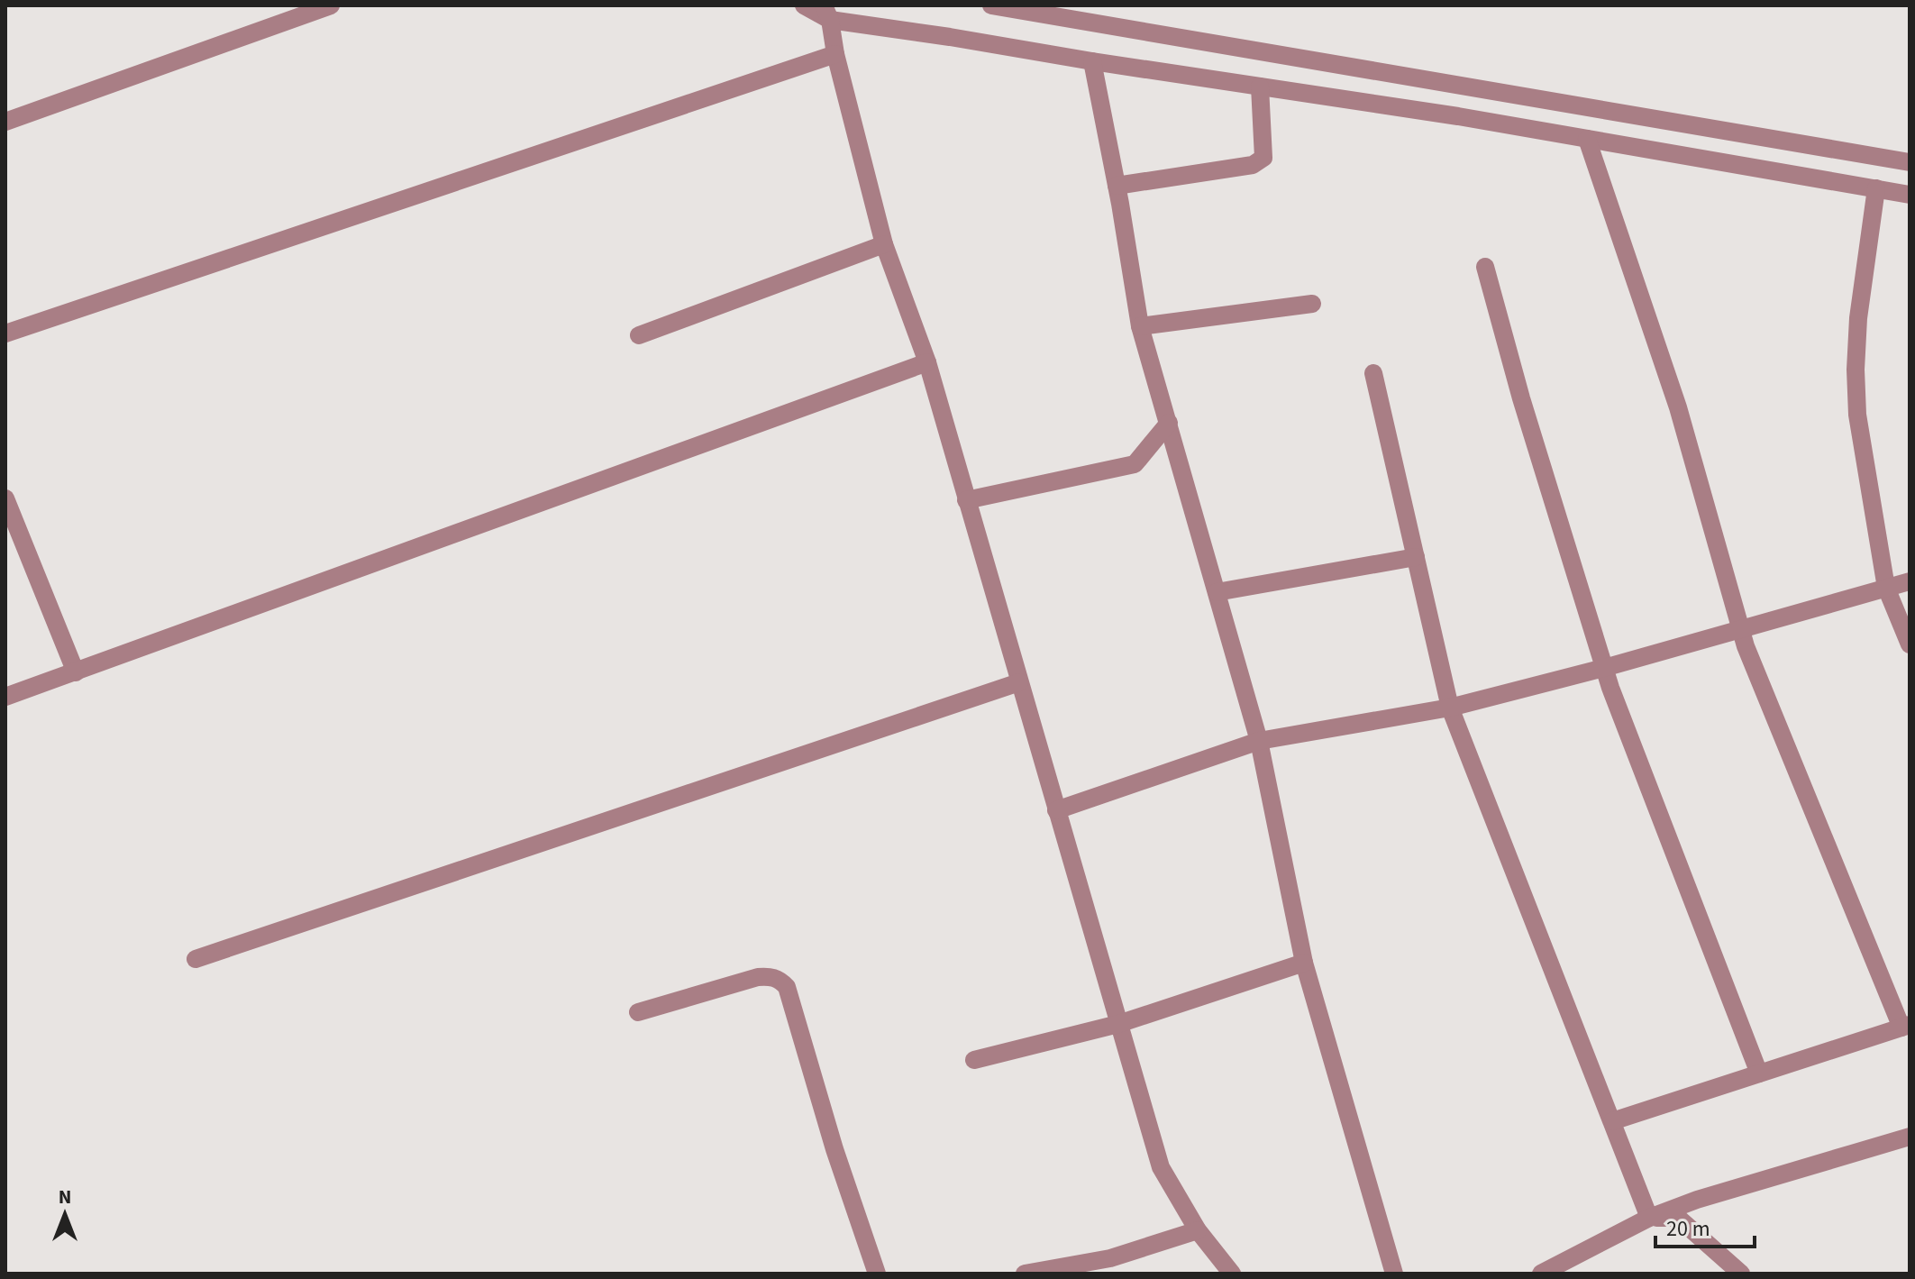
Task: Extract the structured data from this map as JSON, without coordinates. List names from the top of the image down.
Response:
{
  "scale_bar": "20 m",
  "north": "top"
}
